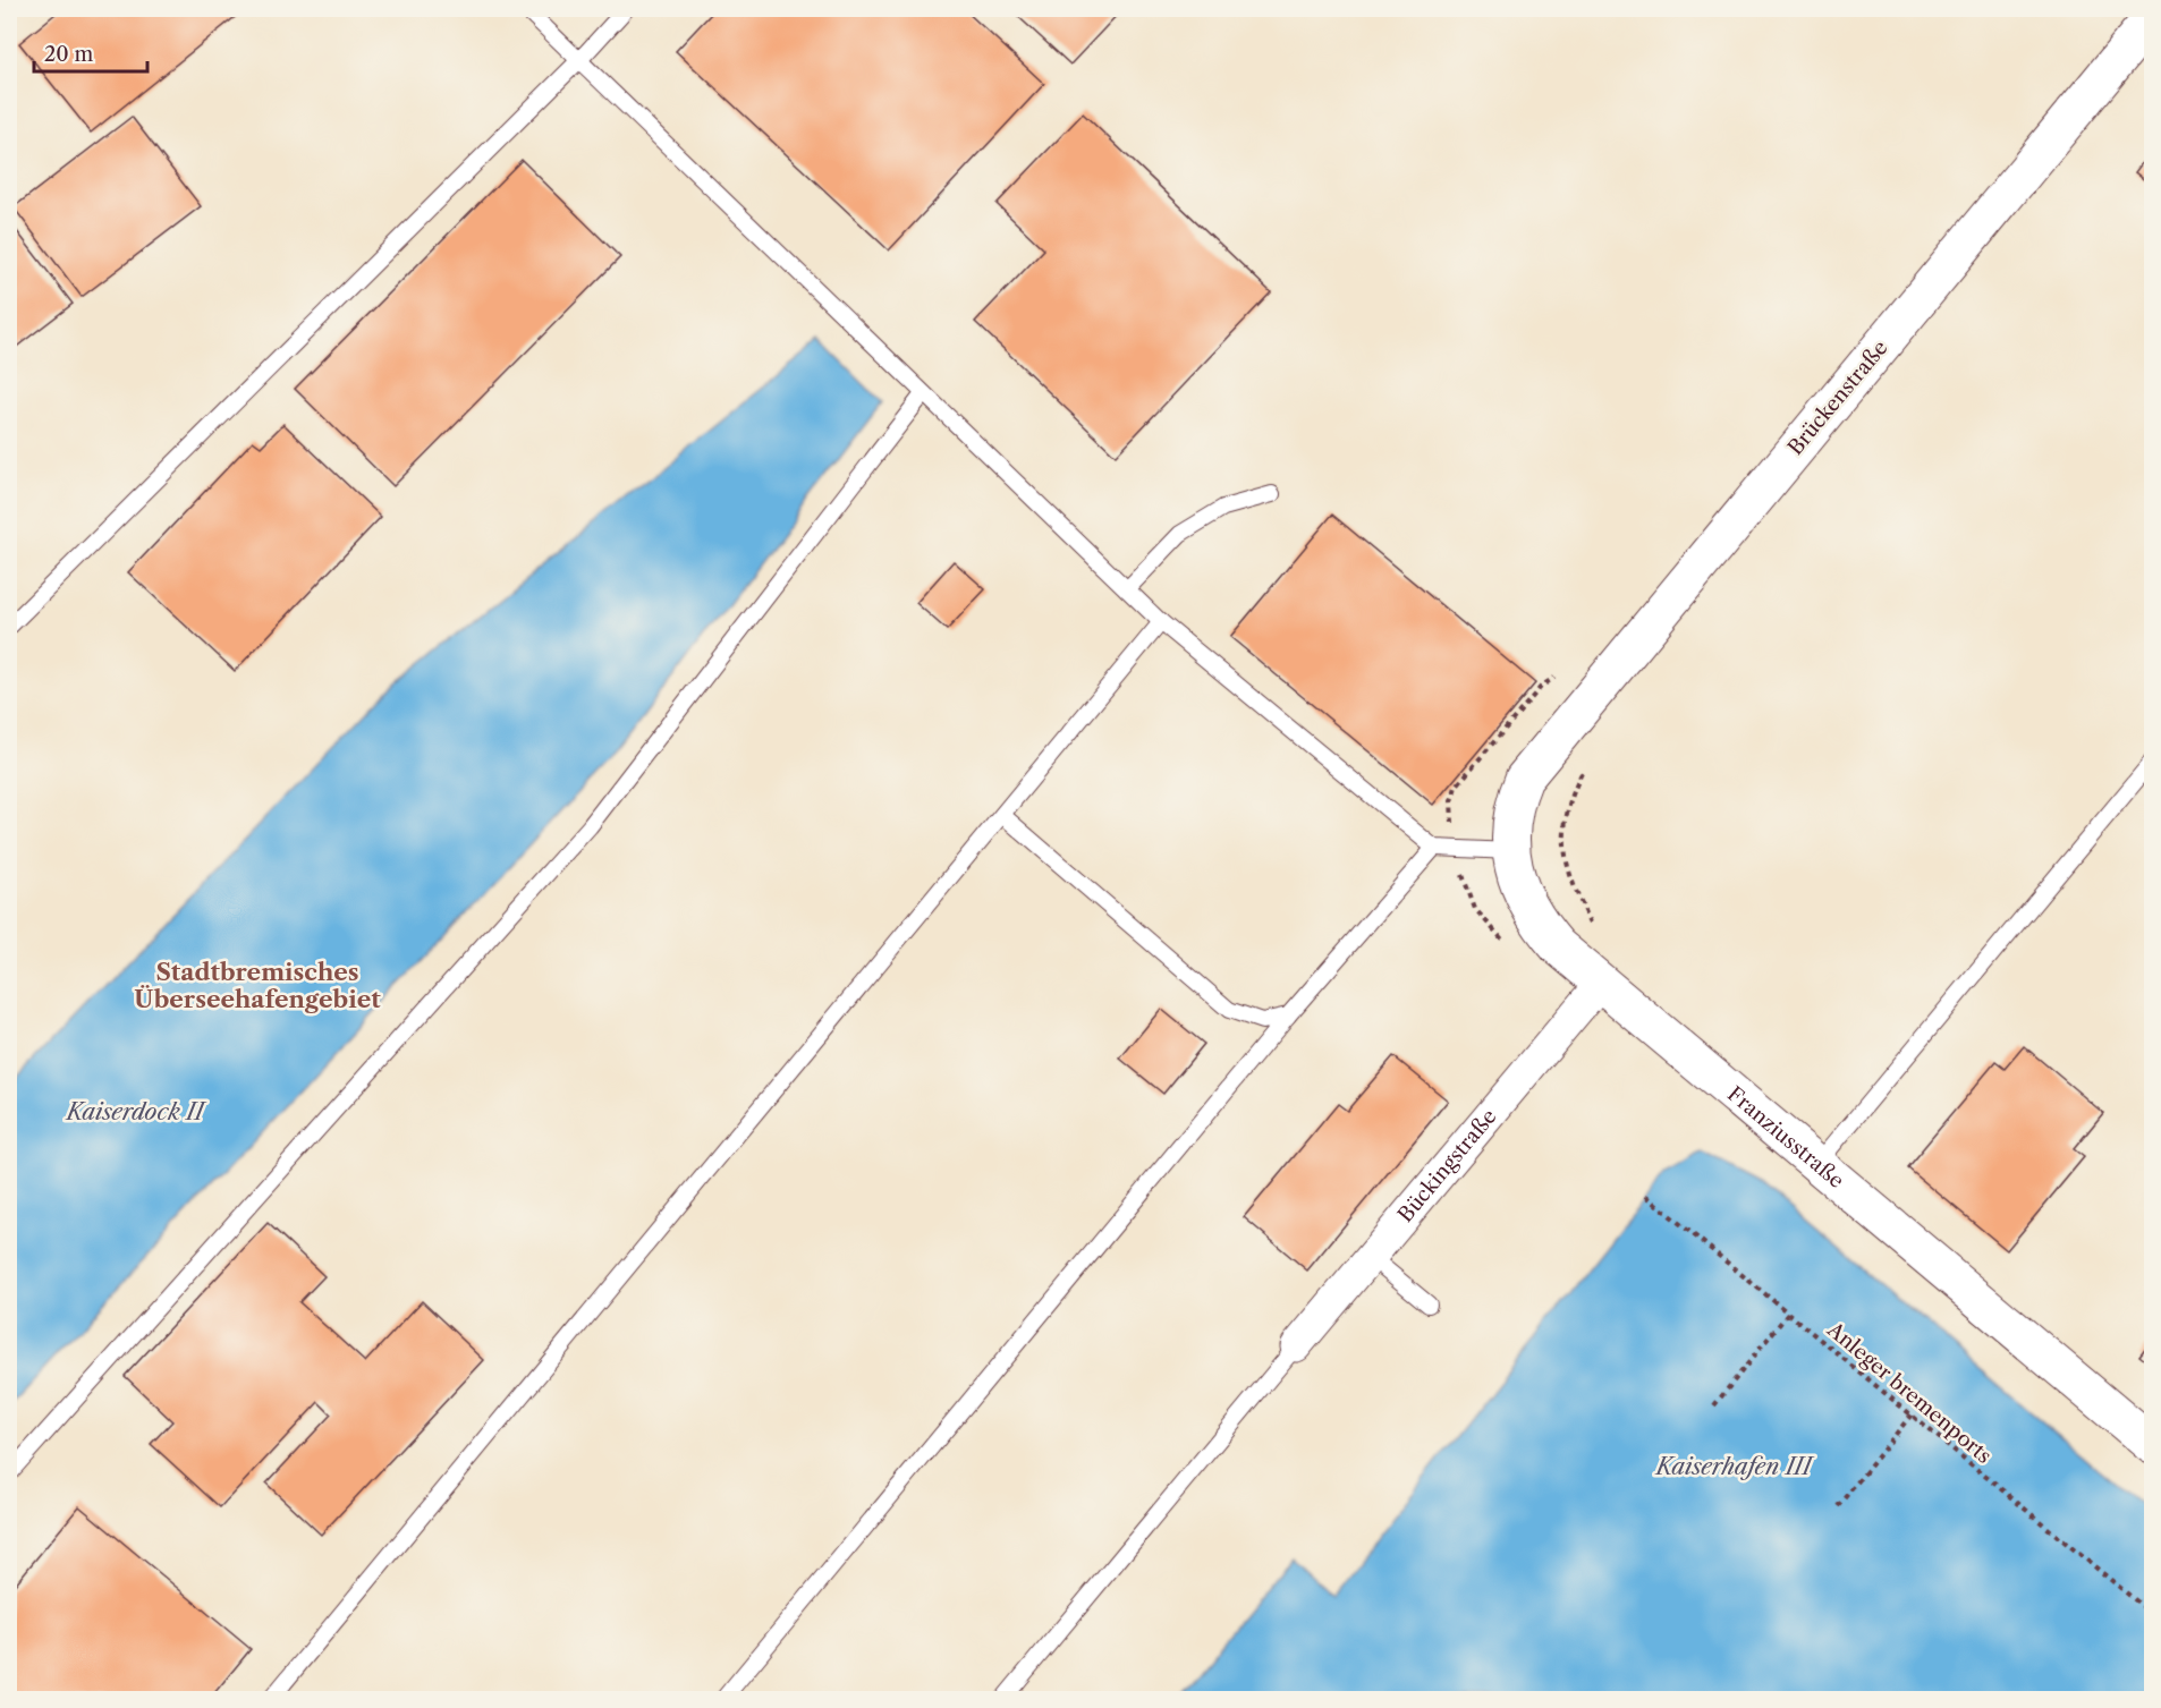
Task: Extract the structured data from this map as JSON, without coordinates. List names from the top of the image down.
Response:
{
  "streets": {
    "main road": ["Brückenstraße", "Franziusstraße"],
    "street": ["Bückingstraße"],
    "path": ["Anleger bremenports"]
  },
  "crossings": [
    ["Brückenstraße", "Franziusstraße"],
    ["Franziusstraße", "Bückingstraße"]
  ],
  "districts": ["Stadtbremisches Überseehafengebiet"],
  "water": ["Kaiserdock II", "Kaiserhafen III"],
  "scale_bar": "20 m"
}
